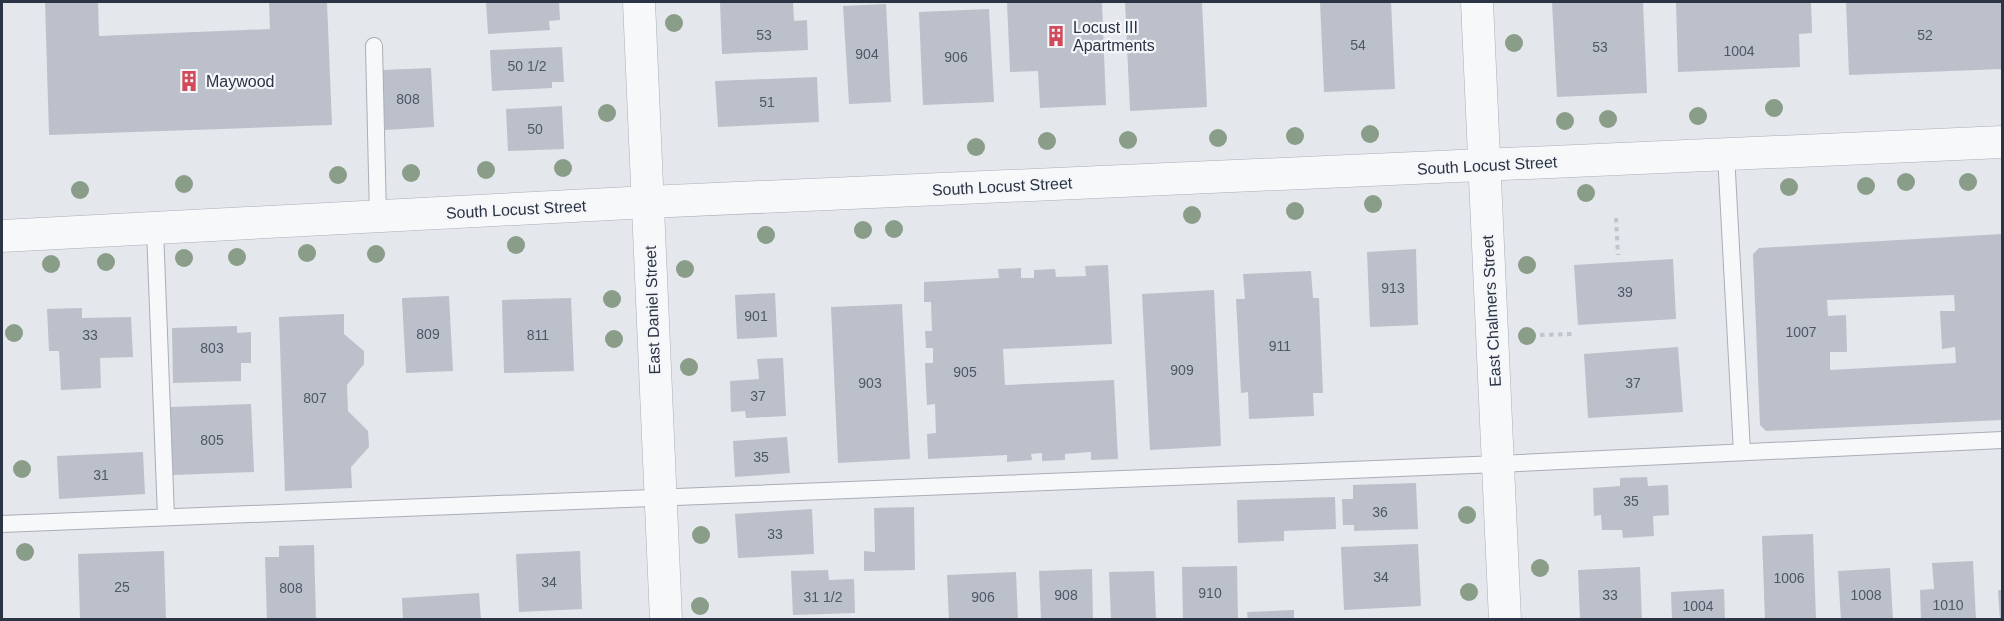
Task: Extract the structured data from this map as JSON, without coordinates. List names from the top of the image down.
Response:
{
  "streets": {
    "street": ["South Locust Street", "East Daniel Street", "East Chalmers Street"]
  },
  "crossings": [
    ["South Locust Street", "East Daniel Street"],
    ["South Locust Street", "East Chalmers Street"]
  ],
  "places": {
    "building": ["Locust III Apartments", "Maywood"]
  },
  "house_numbers": [
    "53",
    "52",
    "54",
    "53",
    "1004",
    "904",
    "906",
    "50 1/2",
    "808",
    "51",
    "50",
    "913",
    "39",
    "901",
    "1007",
    "809",
    "33",
    "811",
    "911",
    "803",
    "909",
    "905",
    "903",
    "37",
    "37",
    "807",
    "805",
    "35",
    "31",
    "35",
    "36",
    "33",
    "34",
    "1006",
    "34",
    "25",
    "808",
    "910",
    "908",
    "33",
    "1008",
    "31 1/2",
    "906",
    "1010",
    "1004"
  ]
}
